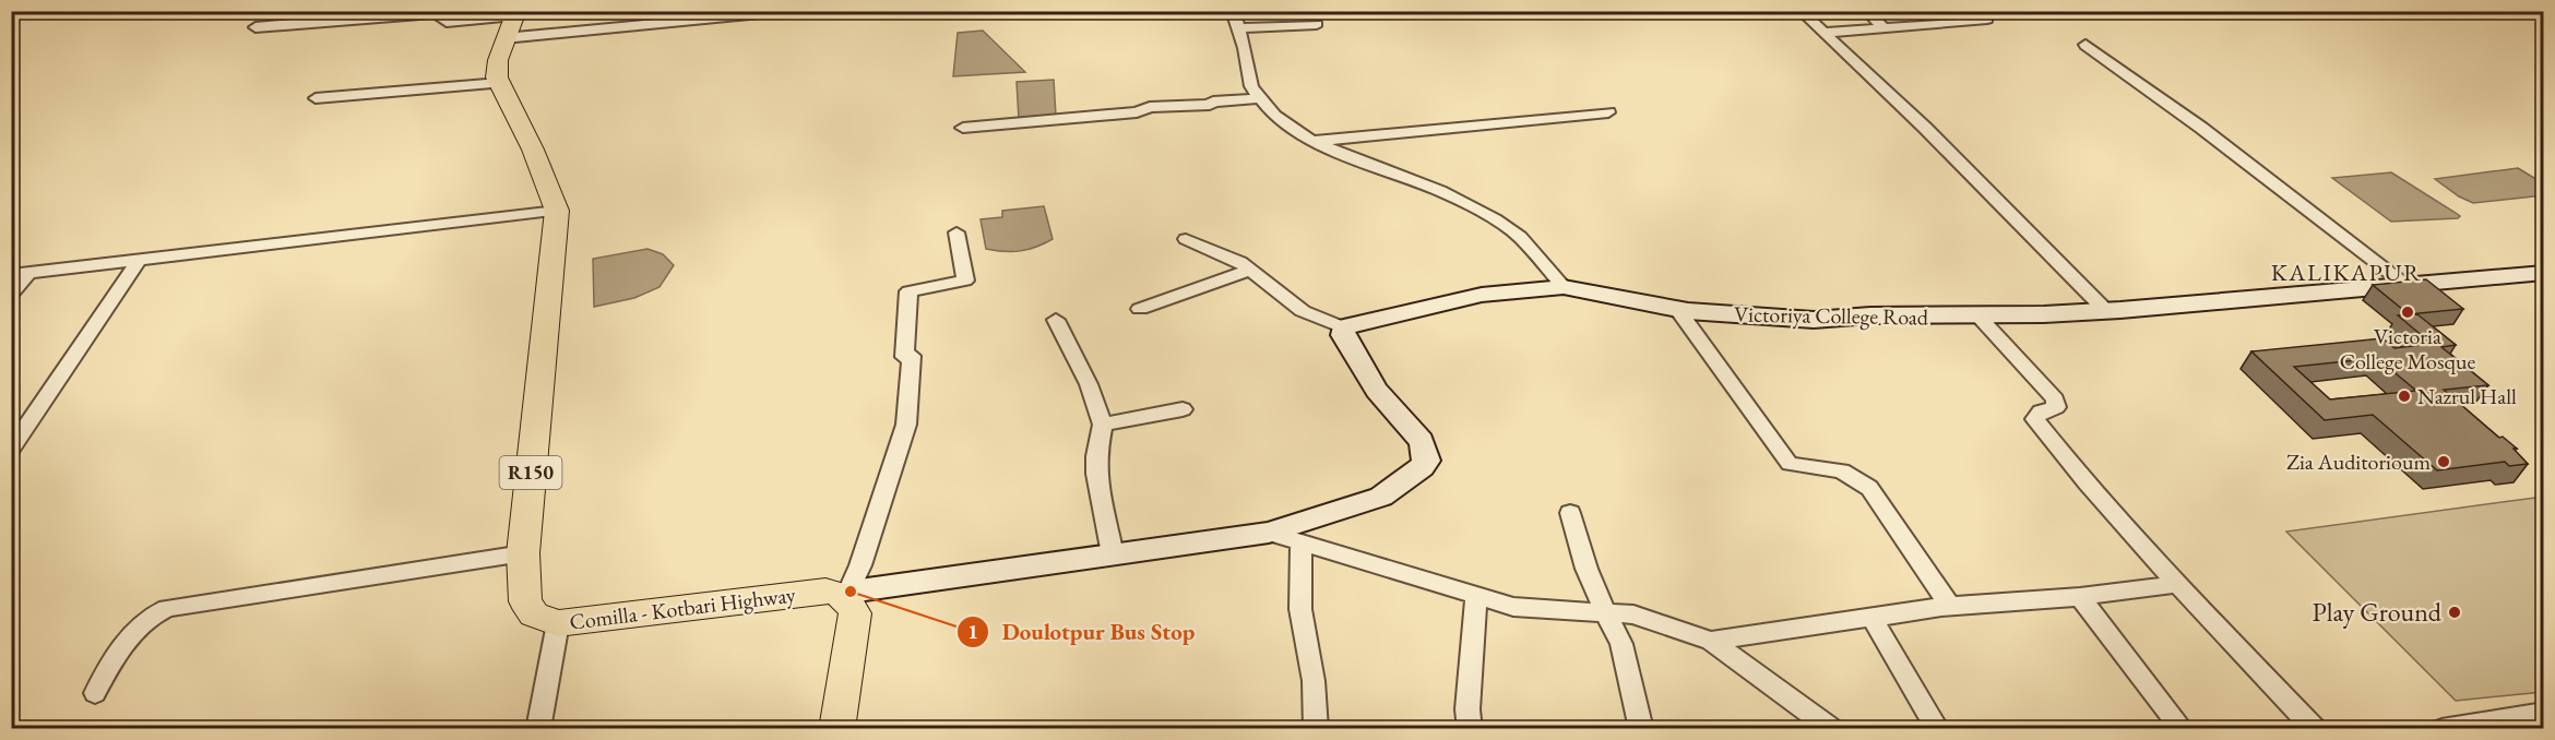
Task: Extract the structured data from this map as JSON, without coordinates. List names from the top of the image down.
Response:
{
  "streets": {
    "main road": ["R150", "Comilla - Kotbari Highway"],
    "street": ["Victoriya College Road"]
  },
  "districts": ["KALIKAPUR"],
  "places": [
    "Victoria College Mosque",
    "Nazrul Hall",
    "Zia Auditorioum",
    "Doulotpur Bus Stop",
    "Play Ground"
  ]
}
